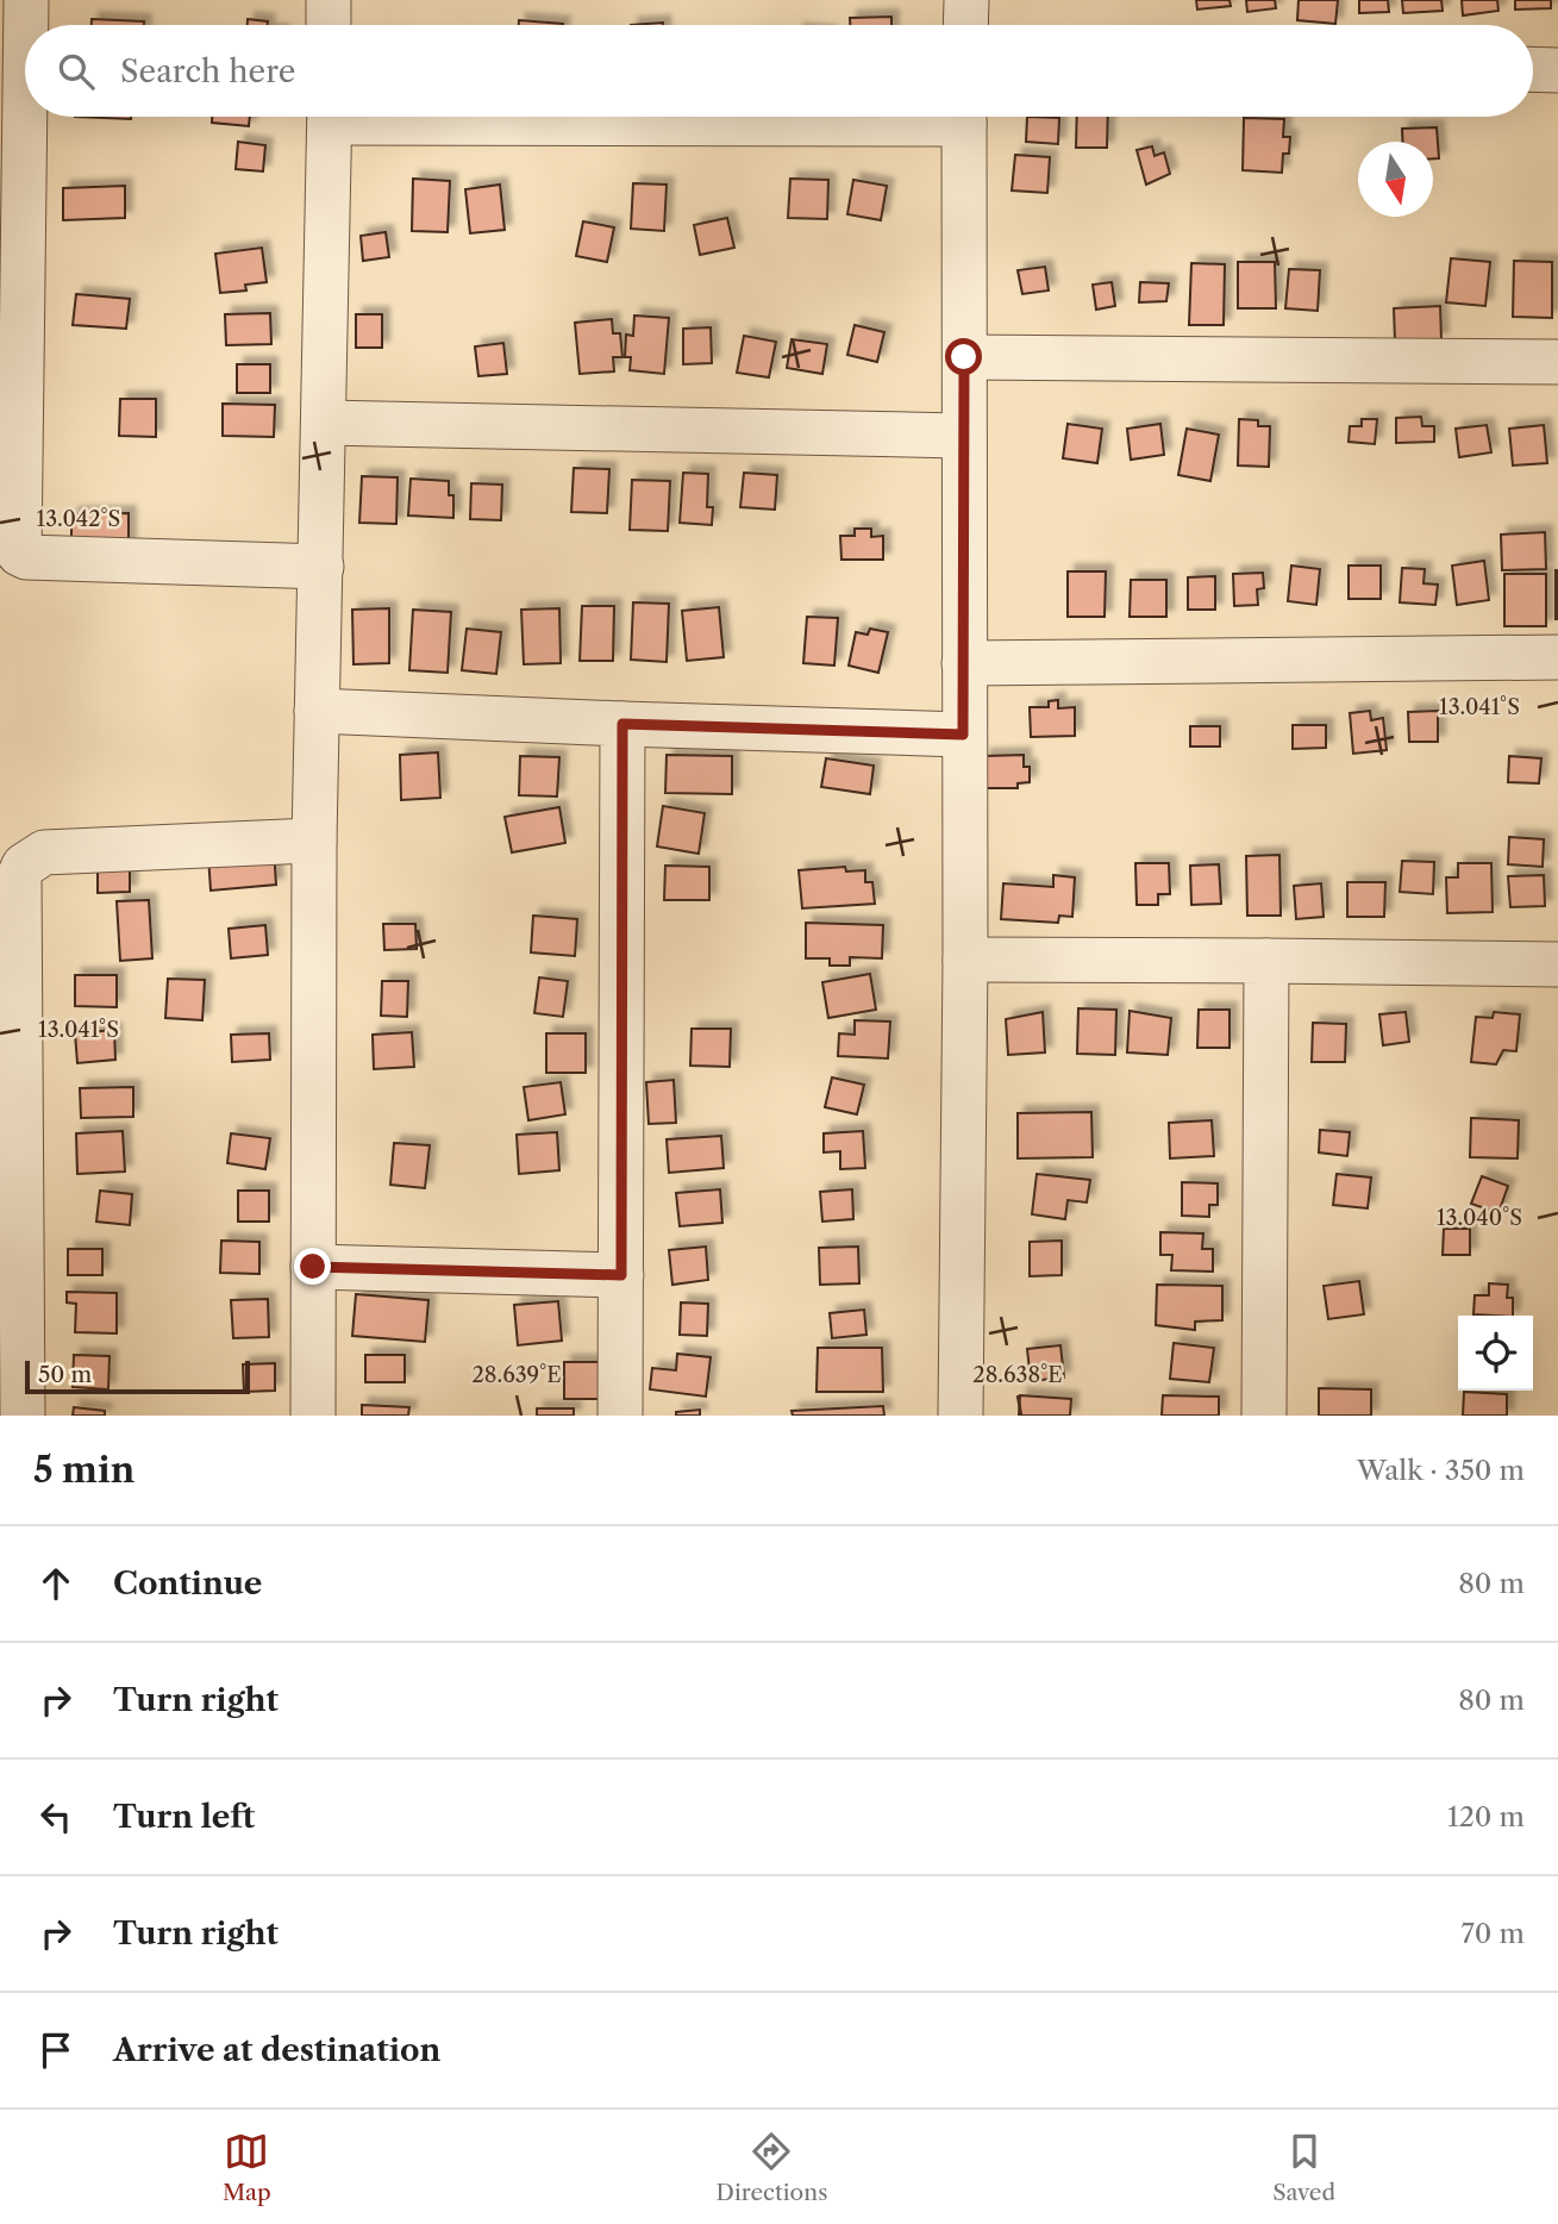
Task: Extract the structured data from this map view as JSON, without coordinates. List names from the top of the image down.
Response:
{
  "scale_bar": "50 m",
  "north": "bottom",
  "page": {
    "search": "Search here",
    "scale": "50 m",
    "heading": ["5 min", "Walk · 350 m"],
    "list": [
      ["Continue", "80 m"],
      ["Turn right", "80 m"],
      ["Turn left", "120 m"],
      ["Turn right", "70 m"],
      "Arrive at destination"
    ],
    "nav": ["Map", "Directions", "Saved"]
  },
  "coordinates": [
    "13.042°S",
    "13.041°S",
    "13.040°S",
    "28.639°E",
    "28.638°E"
  ]
}
